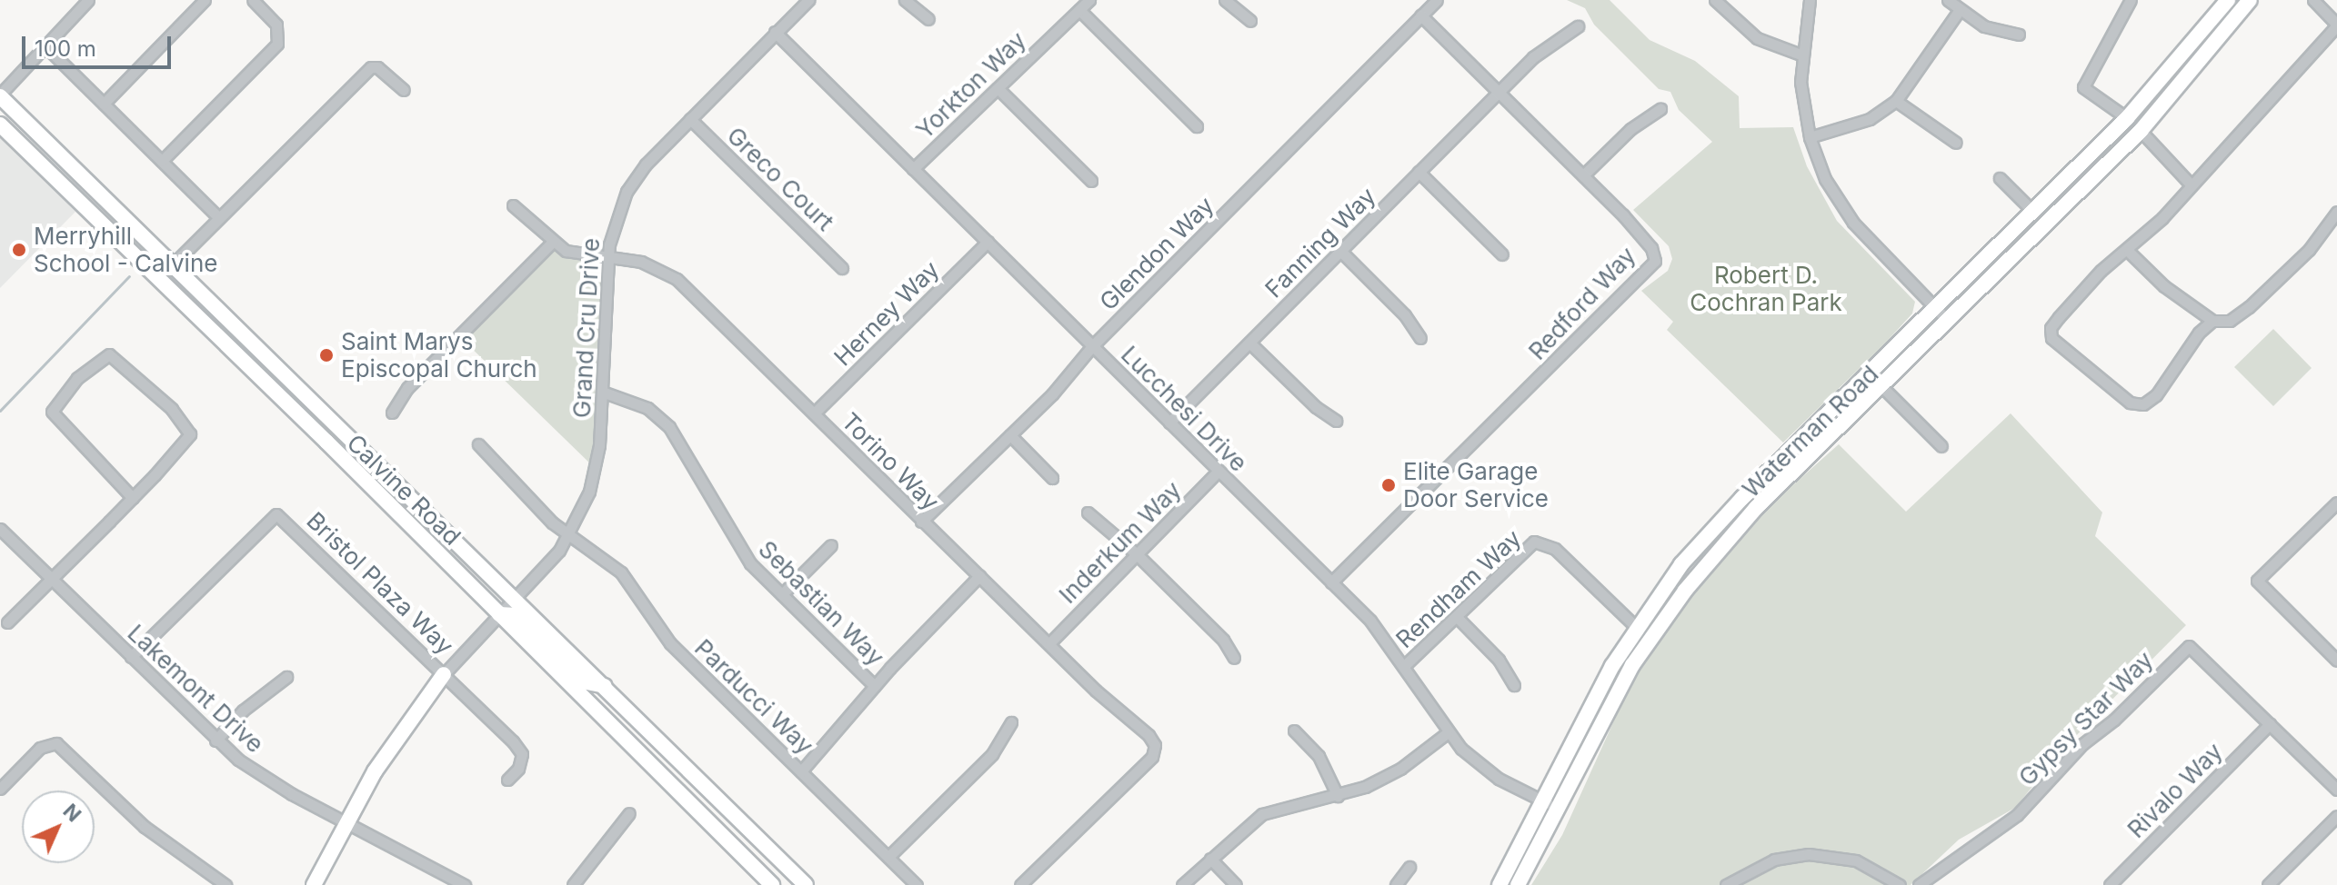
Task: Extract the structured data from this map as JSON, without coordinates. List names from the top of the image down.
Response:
{
  "streets": {
    "main road": ["Waterman Road", "Calvine Road"],
    "street": [
      "Yorkton Way",
      "Greco Court",
      "Fanning Way",
      "Glendon Way",
      "Redford Way",
      "Herney Way",
      "Grand Cru Drive",
      "Lucchesi Drive",
      "Torino Way",
      "Inderkum Way",
      "Bristol Plaza Way",
      "Rendham Way",
      "Sebastian Way",
      "Lakemont Drive",
      "Parducci Way",
      "Gypsy Star Way",
      "Rivalo Way"
    ]
  },
  "crossings": [
    ["Yorkton Way", "Lucchesi Drive"],
    ["Greco Court", "Grand Cru Drive"],
    ["Fanning Way", "Redford Way"],
    ["Fanning Way", "Lucchesi Drive"],
    ["Glendon Way", "Redford Way"],
    ["Glendon Way", "Lucchesi Drive"],
    ["Glendon Way", "Torino Way"],
    ["Redford Way", "Lucchesi Drive"],
    ["Herney Way", "Lucchesi Drive"],
    ["Herney Way", "Torino Way"],
    ["Grand Cru Drive", "Lucchesi Drive"],
    ["Grand Cru Drive", "Torino Way"],
    ["Grand Cru Drive", "Calvine Road"],
    ["Grand Cru Drive", "Bristol Plaza Way"],
    ["Grand Cru Drive", "Sebastian Way"],
    ["Grand Cru Drive", "Parducci Way"],
    ["Lucchesi Drive", "Waterman Road"],
    ["Lucchesi Drive", "Inderkum Way"],
    ["Lucchesi Drive", "Rendham Way"],
    ["Waterman Road", "Rendham Way"],
    ["Torino Way", "Inderkum Way"],
    ["Bristol Plaza Way", "Lakemont Drive"],
    ["Gypsy Star Way", "Rivalo Way"]
  ],
  "parks": ["Robert D. Cochran Park"],
  "places": ["Merryhill School - Calvine", "Saint Marys Episcopal Church", "Elite Garage Door Service"],
  "scale_bar": "100 m",
  "north": "top right"
}
